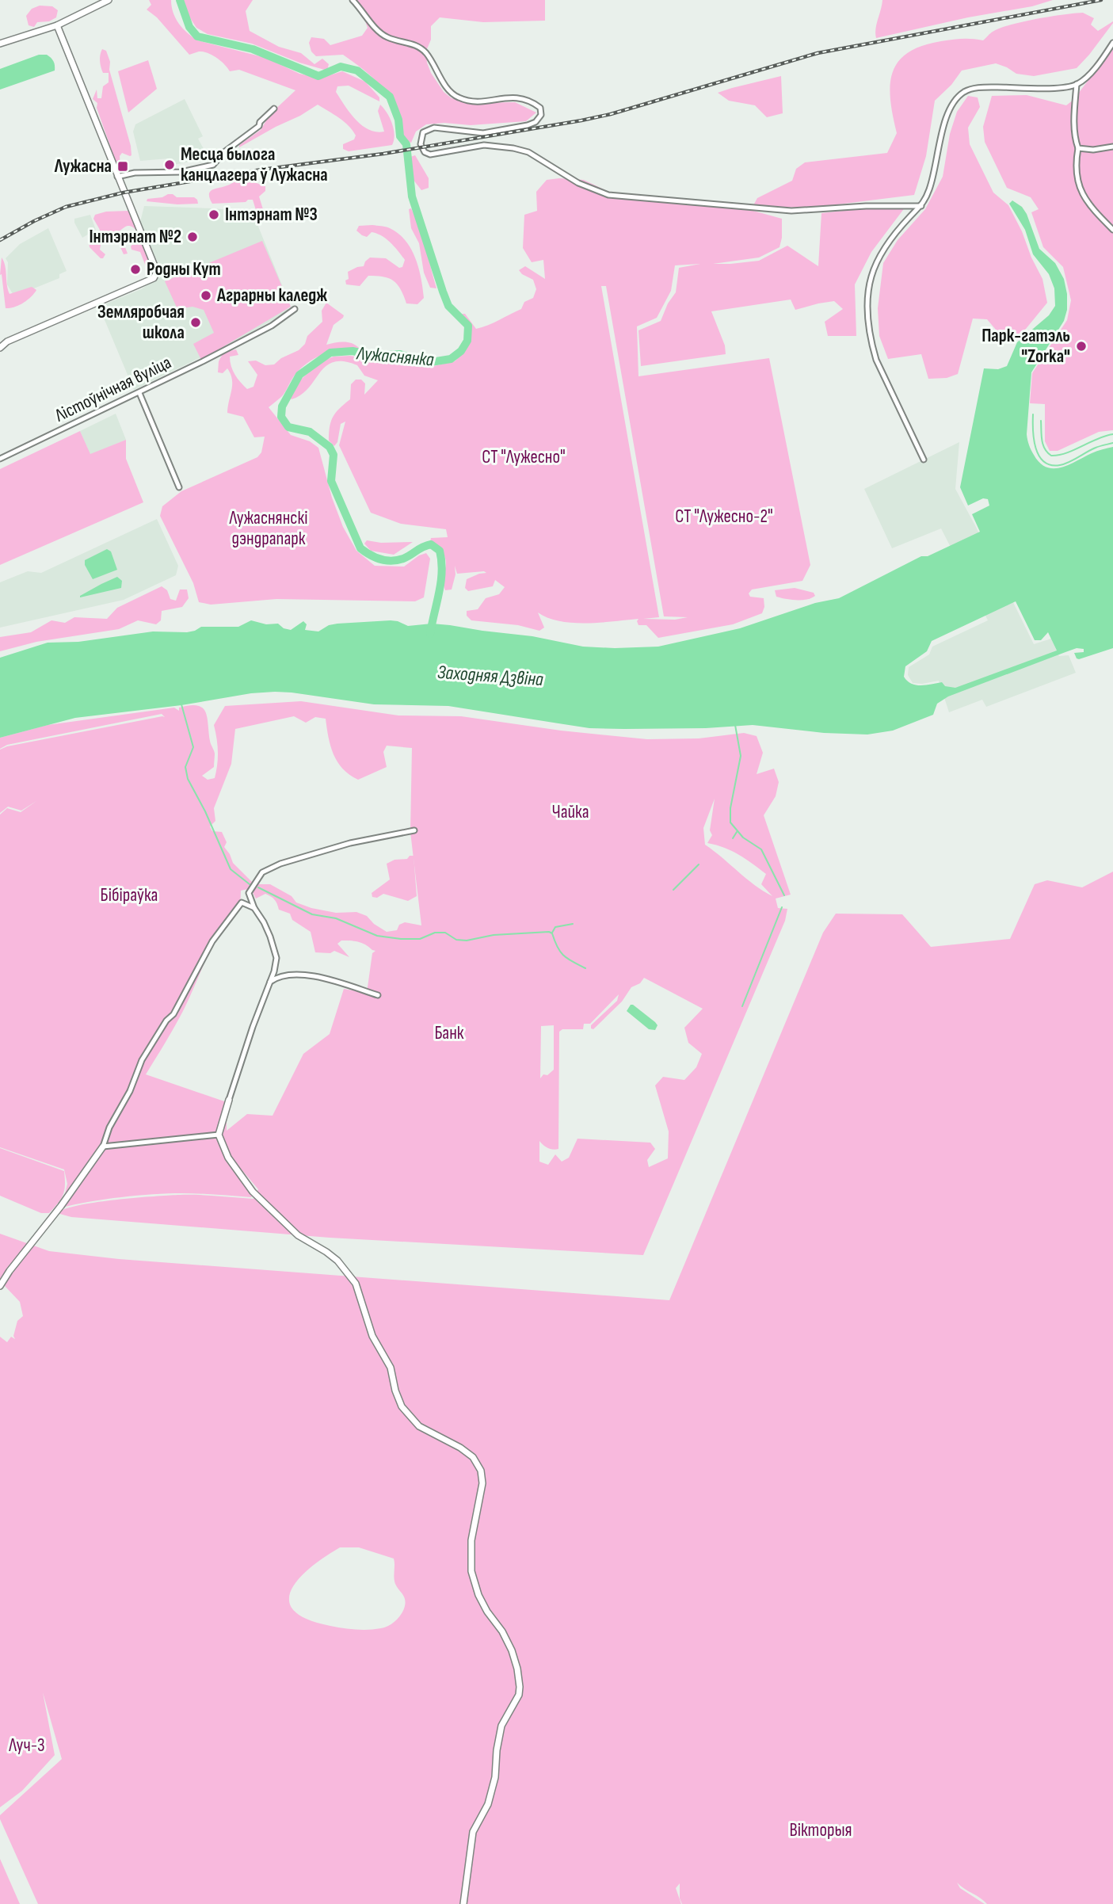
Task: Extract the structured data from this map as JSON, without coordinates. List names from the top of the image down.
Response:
{
  "streets": {
    "street": ["Лістоўнічная вуліца"]
  },
  "water": ["Лужаснянка", "Заходняя Дзвіна"],
  "parks": [
    "СТ \"Лужесно\"",
    "СТ \"Лужесно-2\"",
    "Лужаснянскі дэндрапарк",
    "Чайка",
    "Бібіраўка",
    "Банк",
    "Луч-3",
    "Вікторыя"
  ],
  "places": {
    "other": [
      "Месца былога канцлагера ў Лужасна",
      "Інтэрнат №3",
      "Інтэрнат №2",
      "Родны Кут",
      "Аграрны каледж",
      "Земляробчая школа",
      "Парк-гатэль \"Zorka\""
    ],
    "transit": ["Лужасна"]
  }
}
